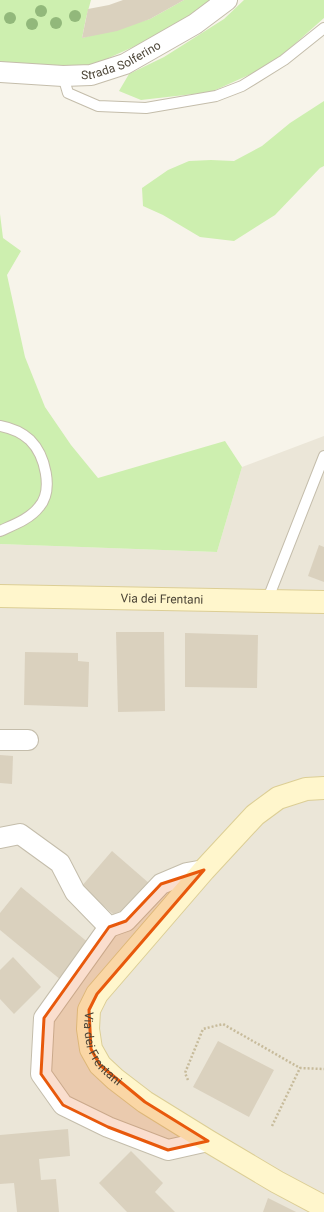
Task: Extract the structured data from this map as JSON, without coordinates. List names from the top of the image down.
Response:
{
  "streets": {
    "main road": ["Via dei Frentani"],
    "street": ["Strada Solferino"]
  }
}
